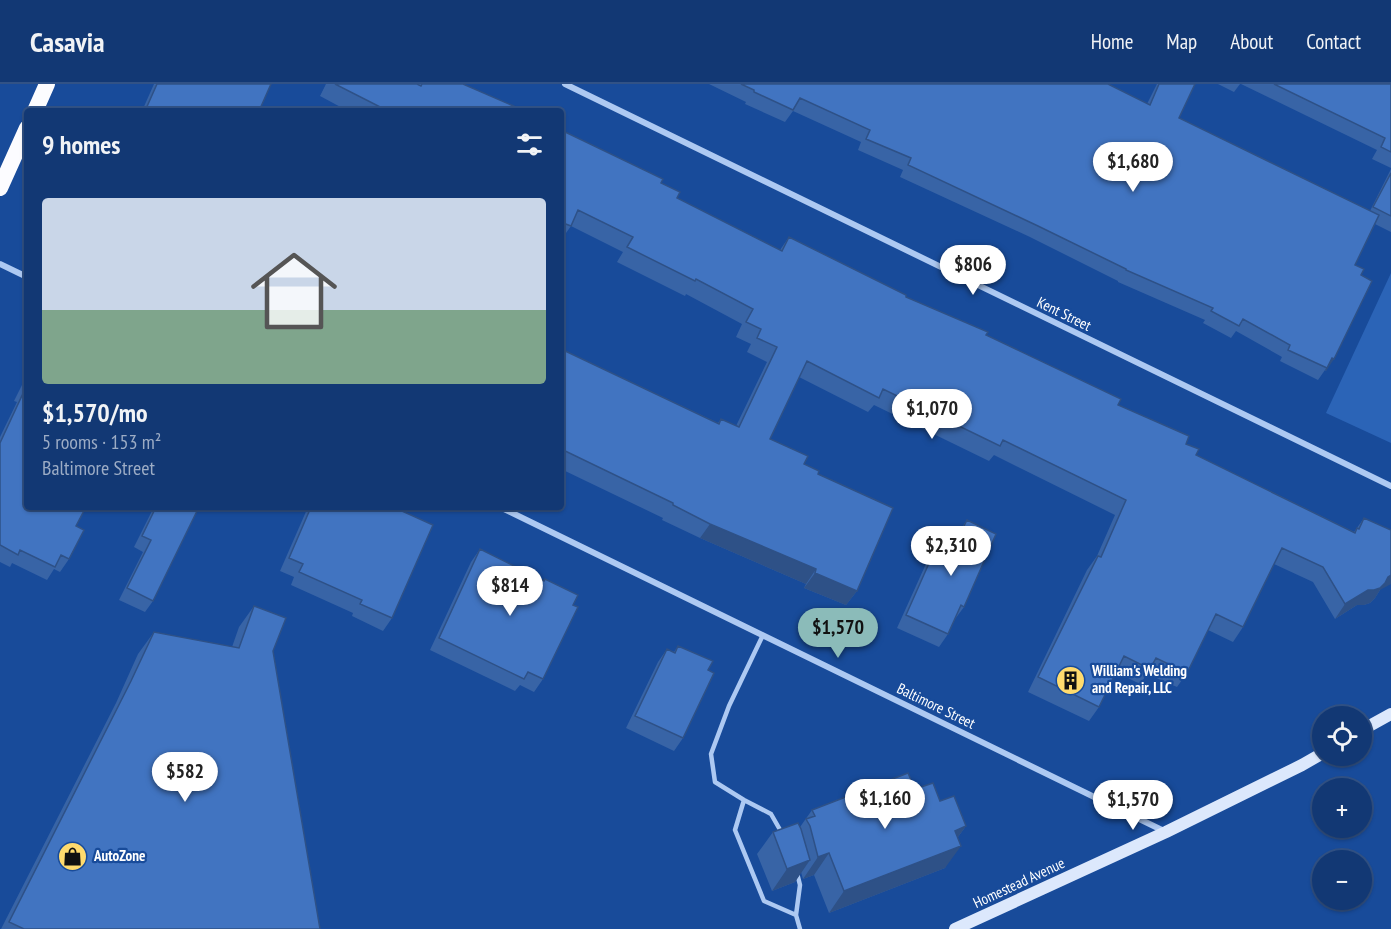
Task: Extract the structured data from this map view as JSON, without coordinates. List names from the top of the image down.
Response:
{
  "streets": {
    "main road": ["Homestead Avenue"],
    "street": ["Kent Street", "Baltimore Street"]
  },
  "crossings": [
    ["Baltimore Street", "Homestead Avenue"]
  ],
  "places": {
    "building": ["William's Welding and Repair, LLC"],
    "shop": ["AutoZone"]
  },
  "page": {
    "header": "Casavia",
    "nav": [
      "Home",
      "Map",
      "About",
      "Contact"
    ],
    "heading": "9 homes",
    "price": [
      "$1,680",
      "$806",
      "$1,070",
      "$2,310",
      "$814",
      "$1,570",
      "$582",
      "$1,160",
      "$1,570"
    ],
    "list": [
      {
        "name": "$1,570/mo",
        "note": "5 rooms · 153 m² · Baltimore Street"
      }
    ],
    "map_buttons": ["+", "−"]
  }
}
